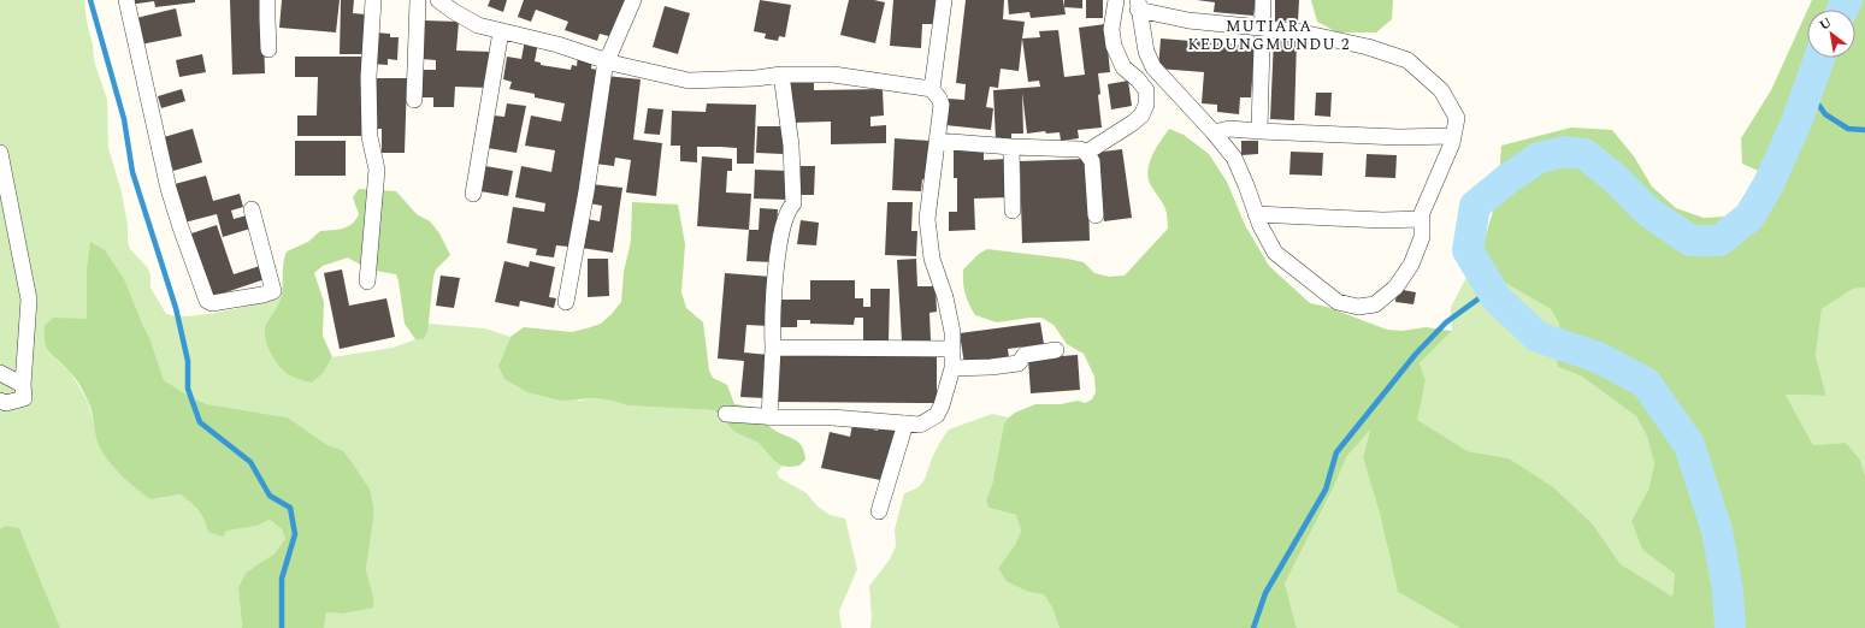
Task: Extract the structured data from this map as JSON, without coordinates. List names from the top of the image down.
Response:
{
  "districts": ["MUTIARA KEDUNGMUNDU 2"],
  "north": "top left"
}
